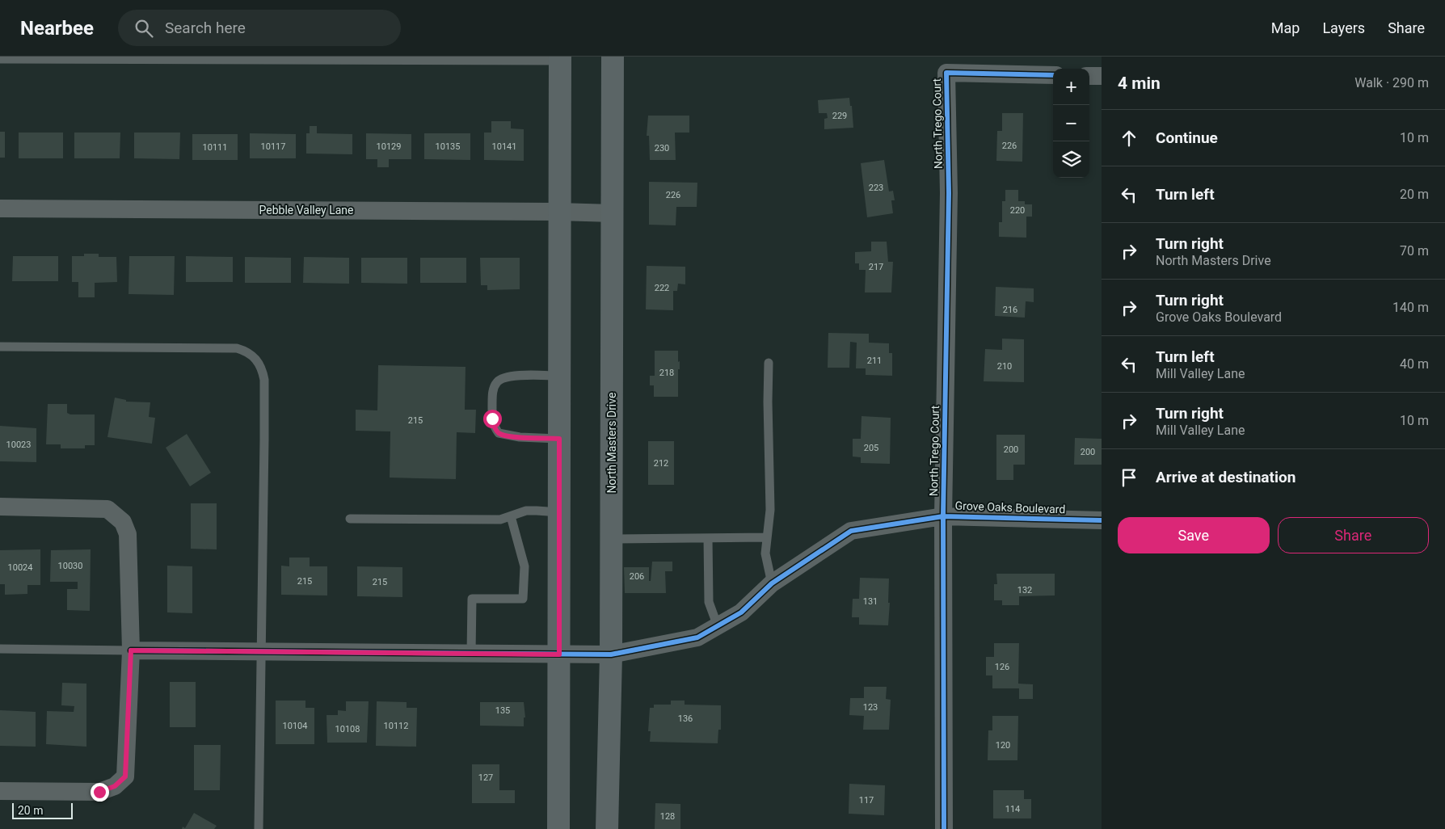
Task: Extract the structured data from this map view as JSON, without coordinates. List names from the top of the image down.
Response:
{
  "streets": {
    "main road": ["North Masters Drive"],
    "street": ["North Trego Court", "Pebble Valley Lane", "Grove Oaks Boulevard"]
  },
  "crossings": [
    ["North Trego Court", "Grove Oaks Boulevard"],
    ["Pebble Valley Lane", "North Masters Drive"],
    ["North Masters Drive", "Grove Oaks Boulevard"]
  ],
  "house_numbers": [
    "229",
    "226",
    "10117",
    "10129",
    "10135",
    "10141",
    "10111",
    "230",
    "223",
    "226",
    "220",
    "217",
    "222",
    "216",
    "211",
    "210",
    "218",
    "215",
    "10023",
    "205",
    "200",
    "200",
    "212",
    "10030",
    "10024",
    "206",
    "215",
    "215",
    "132",
    "131",
    "126",
    "123",
    "135",
    "136",
    "10104",
    "10112",
    "10108",
    "120",
    "127",
    "117",
    "114",
    "128"
  ],
  "scale_bar": "20 m",
  "page": {
    "header": "Nearbee",
    "search": "Search here",
    "nav": ["Map", "Layers", "Share"],
    "heading": ["4 min", "Walk · 290 m"],
    "map_buttons": ["+", "−"],
    "list": [
      ["Continue", "10 m"],
      ["Turn left", "20 m"],
      ["Turn right", "North Masters Drive", "70 m"],
      ["Turn right", "Grove Oaks Boulevard", "140 m"],
      ["Turn left", "Mill Valley Lane", "40 m"],
      ["Turn right", "Mill Valley Lane", "10 m"],
      "Arrive at destination"
    ],
    "buttons": ["Save", "Share"],
    "scale": "20 m"
  }
}
